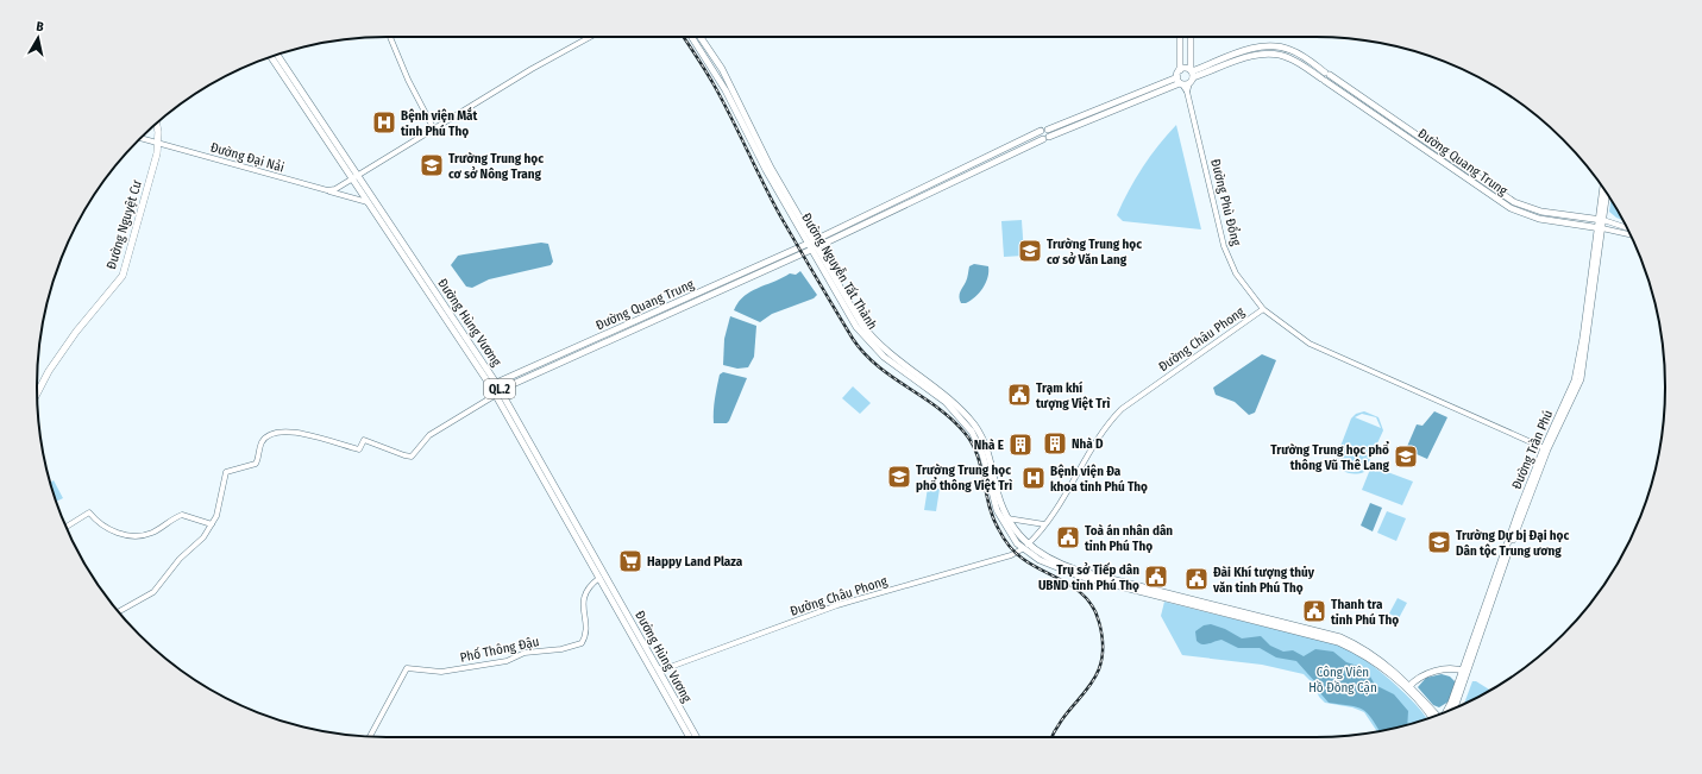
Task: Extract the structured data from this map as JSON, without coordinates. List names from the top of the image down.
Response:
{
  "streets": {
    "highway": ["Đường Nguyệt Cư"],
    "main road": [
      "Đường Quang Trung",
      "Đường Nguyễn Tất Thành",
      "Đường Hùng Vương",
      "QL.2",
      "Đường Trần Phú"
    ],
    "street": [
      "Đường Đại Nải",
      "Đường Phù Đổng",
      "Đường Châu Phong",
      "Phố Thông Đậu"
    ]
  },
  "crossings": [
    ["Đường Đại Nải", "Đường Nguyệt Cư"],
    ["Đường Đại Nải", "Đường Hùng Vương"],
    ["Đường Quang Trung", "Đường Phù Đổng"],
    ["Đường Quang Trung", "Đường Nguyễn Tất Thành"],
    ["Đường Quang Trung", "Đường Hùng Vương"],
    ["Đường Quang Trung", "Đường Trần Phú"],
    ["Đường Phù Đổng", "Đường Châu Phong"],
    ["Đường Nguyễn Tất Thành", "Đường Châu Phong"],
    ["Đường Hùng Vương", "Đường Châu Phong"],
    ["Đường Hùng Vương", "Phố Thông Đậu"],
    ["Đường Châu Phong", "Đường Trần Phú"]
  ],
  "parks": ["Công Viên Hồ Đồng Cận"],
  "places": {
    "hospital": ["Bệnh viện Mắt tỉnh Phú Thọ", "Bệnh viện Đa khoa tỉnh Phú Thọ"],
    "school or university": [
      "Trường Trung học cơ sở Nông Trang",
      "Trường Trung học cơ sở Văn Lang",
      "Trường Trung học phổ thông Vũ Thê Lang",
      "Trường Trung học phổ thông Việt Trì",
      "Trường Dự bị Đại học Dân tộc Trung ương"
    ],
    "public building": [
      "Trạm khí tượng Việt Trì",
      "Toà án nhân dân tỉnh Phú Thọ",
      "Trụ sở Tiếp dân UBND tỉnh Phú Thọ",
      "Đài Khí tượng thủy văn tỉnh Phú Thọ",
      "Thanh tra tỉnh Phú Thọ"
    ],
    "building": ["Nhà D", "Nhà E"],
    "supermarket": ["Happy Land Plaza"]
  },
  "north": "top"
}
